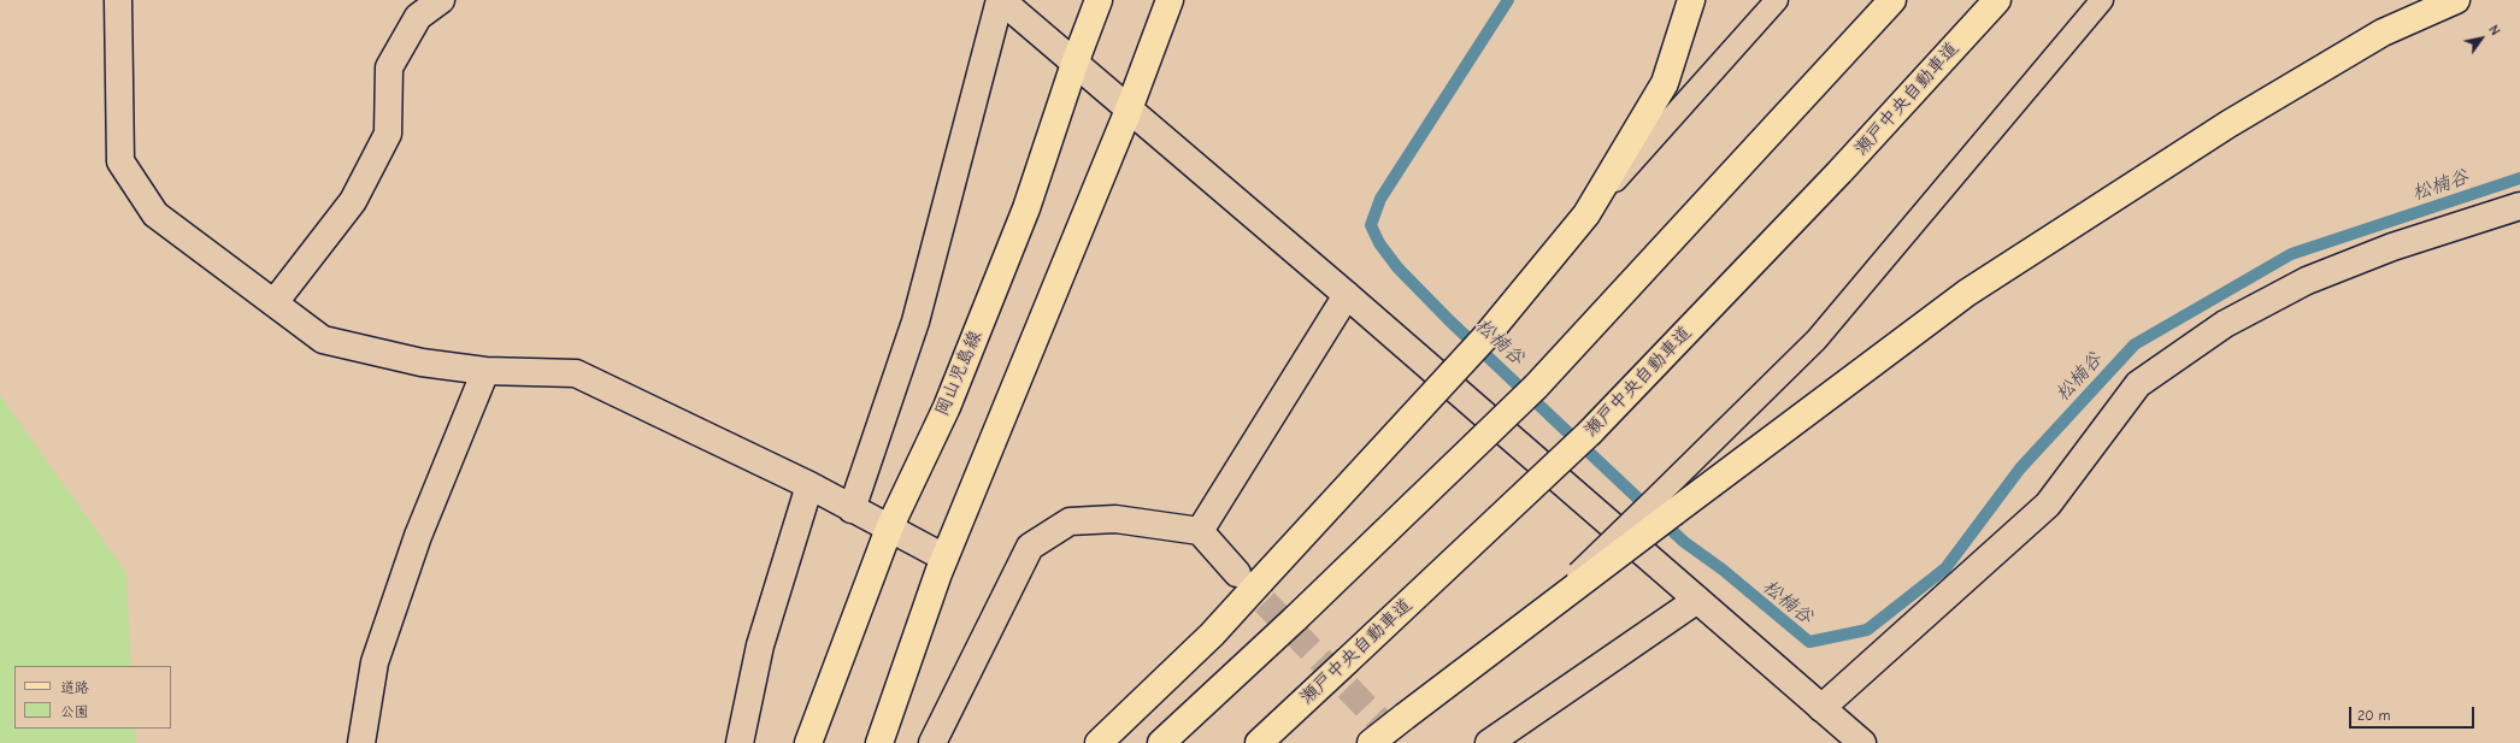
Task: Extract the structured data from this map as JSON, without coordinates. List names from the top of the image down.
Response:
{
  "streets": {
    "main road": ["瀬戸中央自動車道", "岡山児島線"]
  },
  "water": ["松楠谷"],
  "legend": ["道路", "公園"],
  "scale_bar": "20 m",
  "north": "top right"
}
